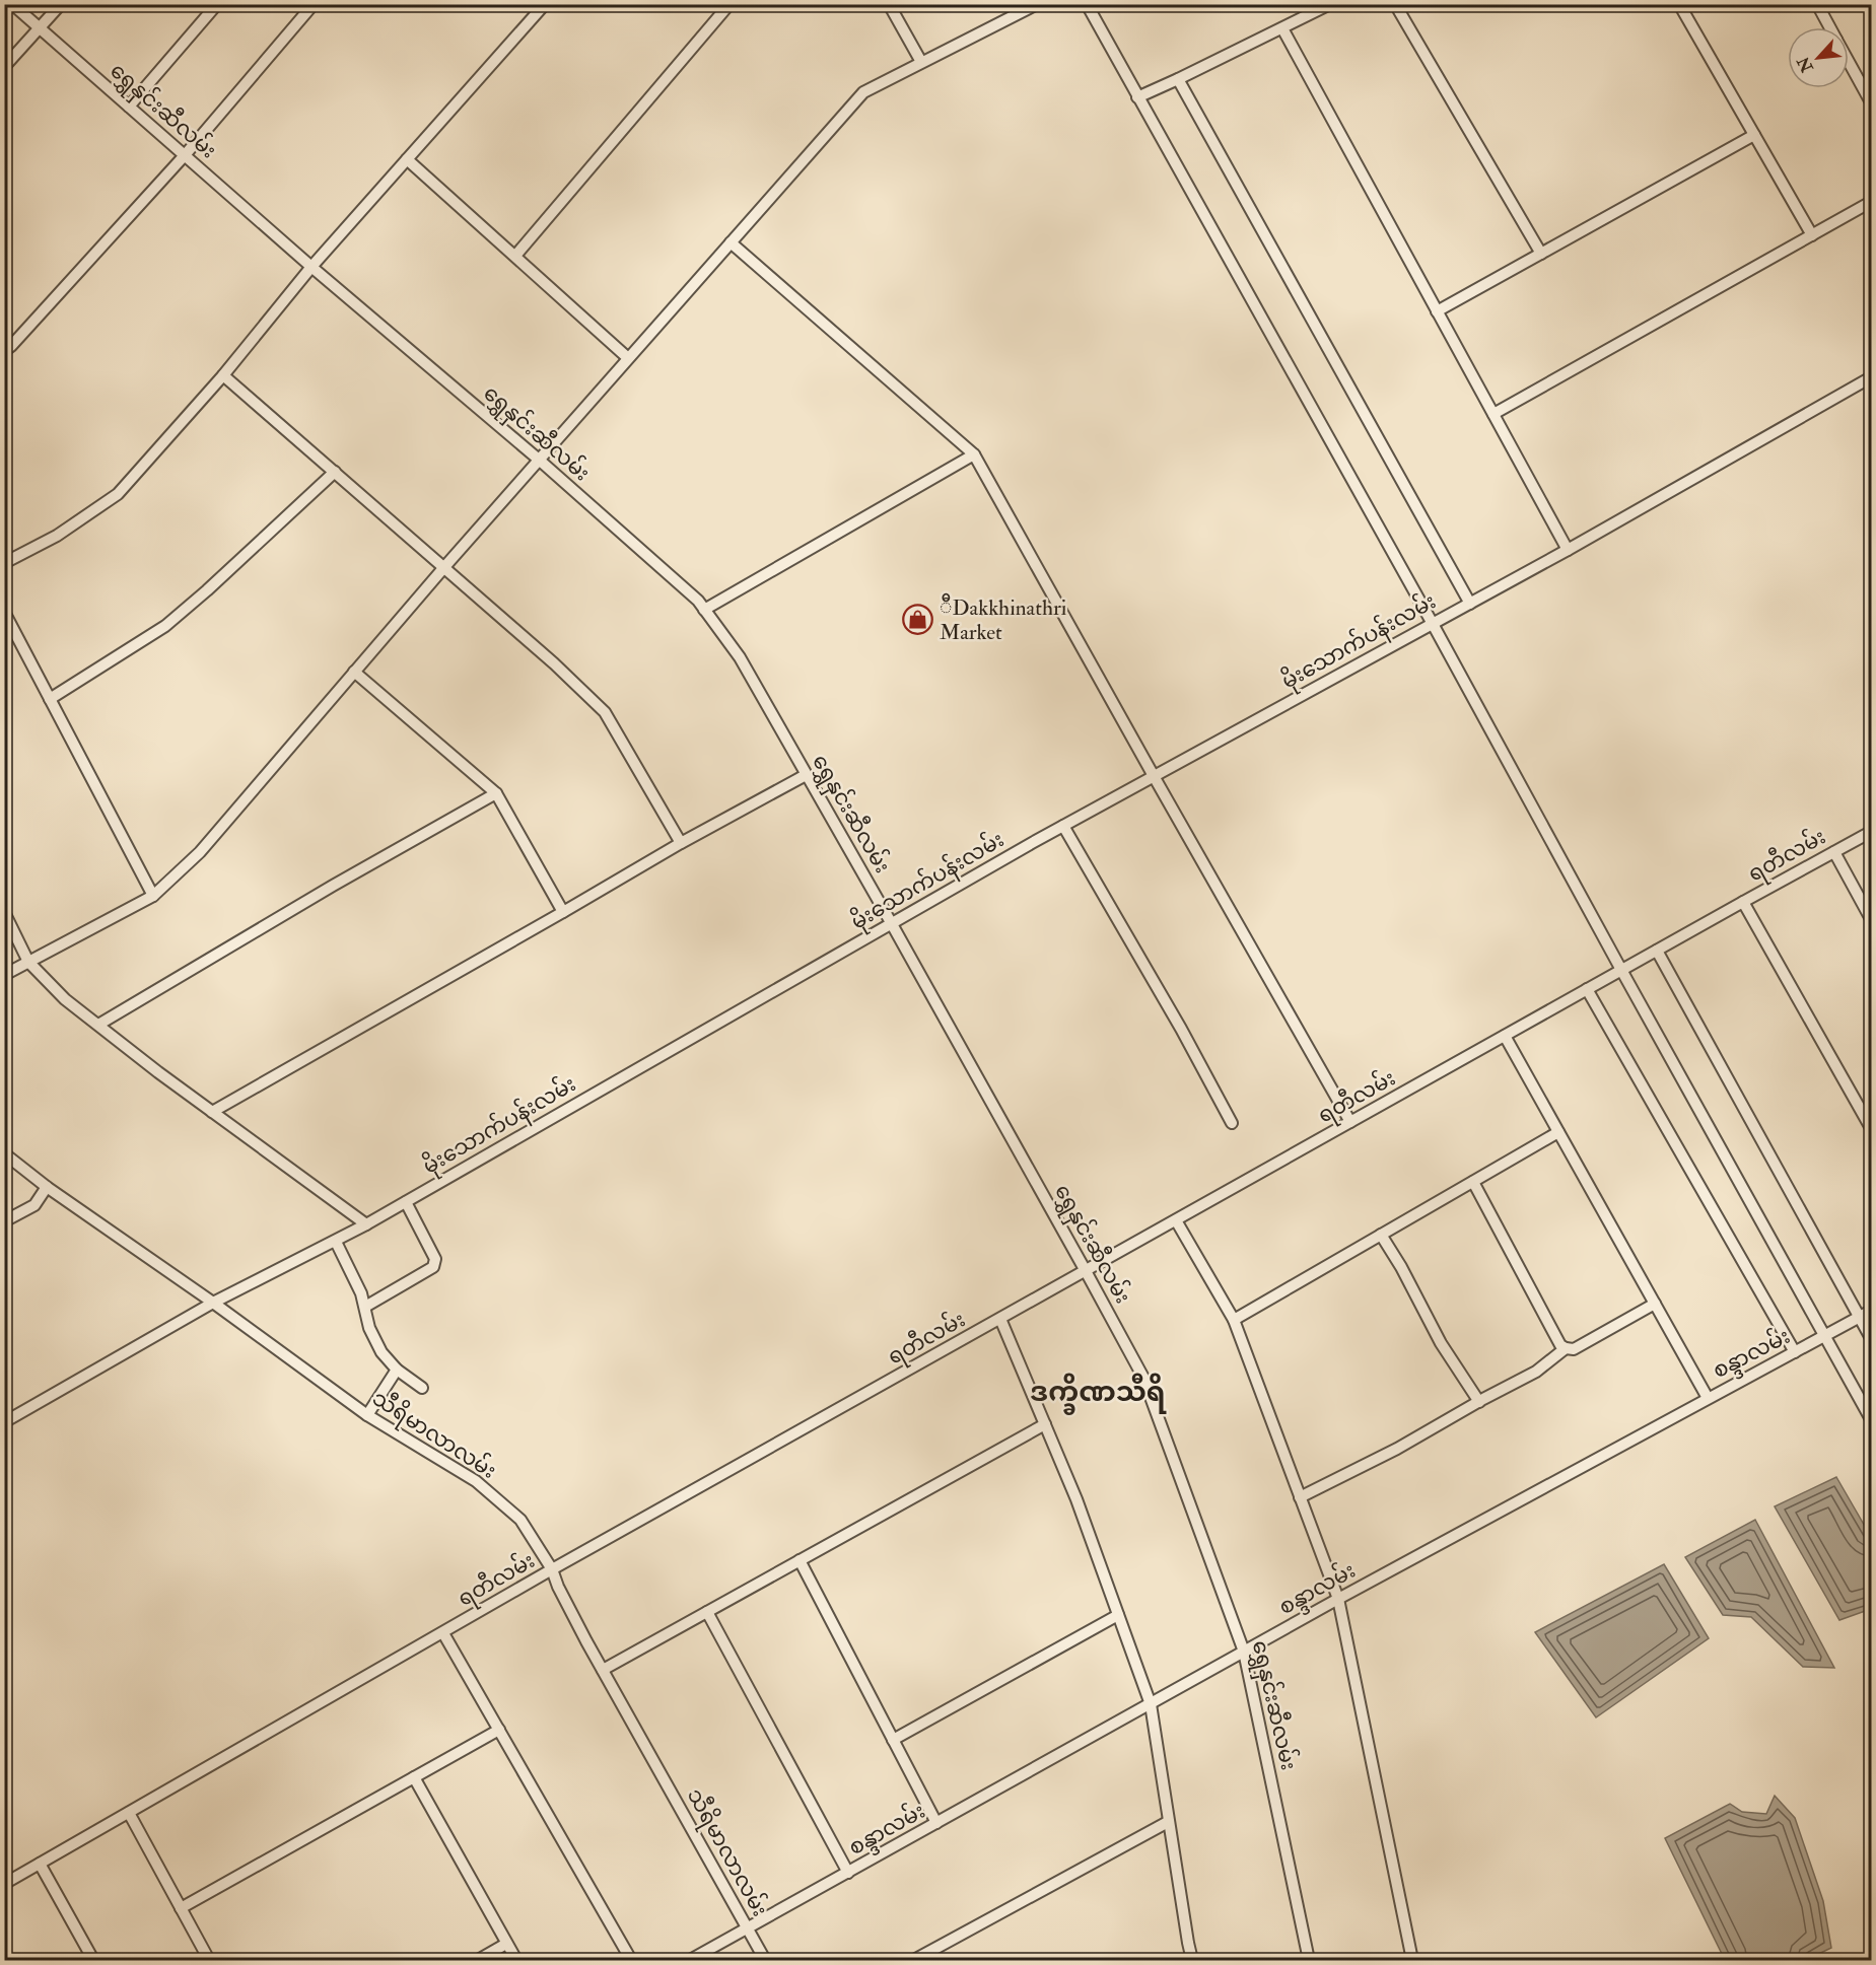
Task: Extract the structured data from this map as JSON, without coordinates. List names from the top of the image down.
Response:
{
  "streets": {
    "street": [
      "ရွှေနှင်းဆီလမ်း",
      "မိုးသောက်ပန်းလမ်း",
      "ရတီလမ်း",
      "စန္ဒာလမ်း",
      "သီရိမာလာလမ်း"
    ]
  },
  "crossings": [
    ["ရွှေနှင်းဆီလမ်း", "မိုးသောက်ပန်းလမ်း"],
    ["ရွှေနှင်းဆီလမ်း", "ရတီလမ်း"],
    ["ရွှေနှင်းဆီလမ်း", "စန္ဒာလမ်း"],
    ["မိုးသောက်ပန်းလမ်း", "သီရိမာလာလမ်း"],
    ["ရတီလမ်း", "သီရိမာလာလမ်း"],
    ["စန္ဒာလမ်း", "သီရိမာလာလမ်း"]
  ],
  "districts": ["ဒက္ခိဏသီရိ"],
  "places": {
    "shop": ["ီDakkhinathri Market"]
  },
  "north": "bottom left"
}
